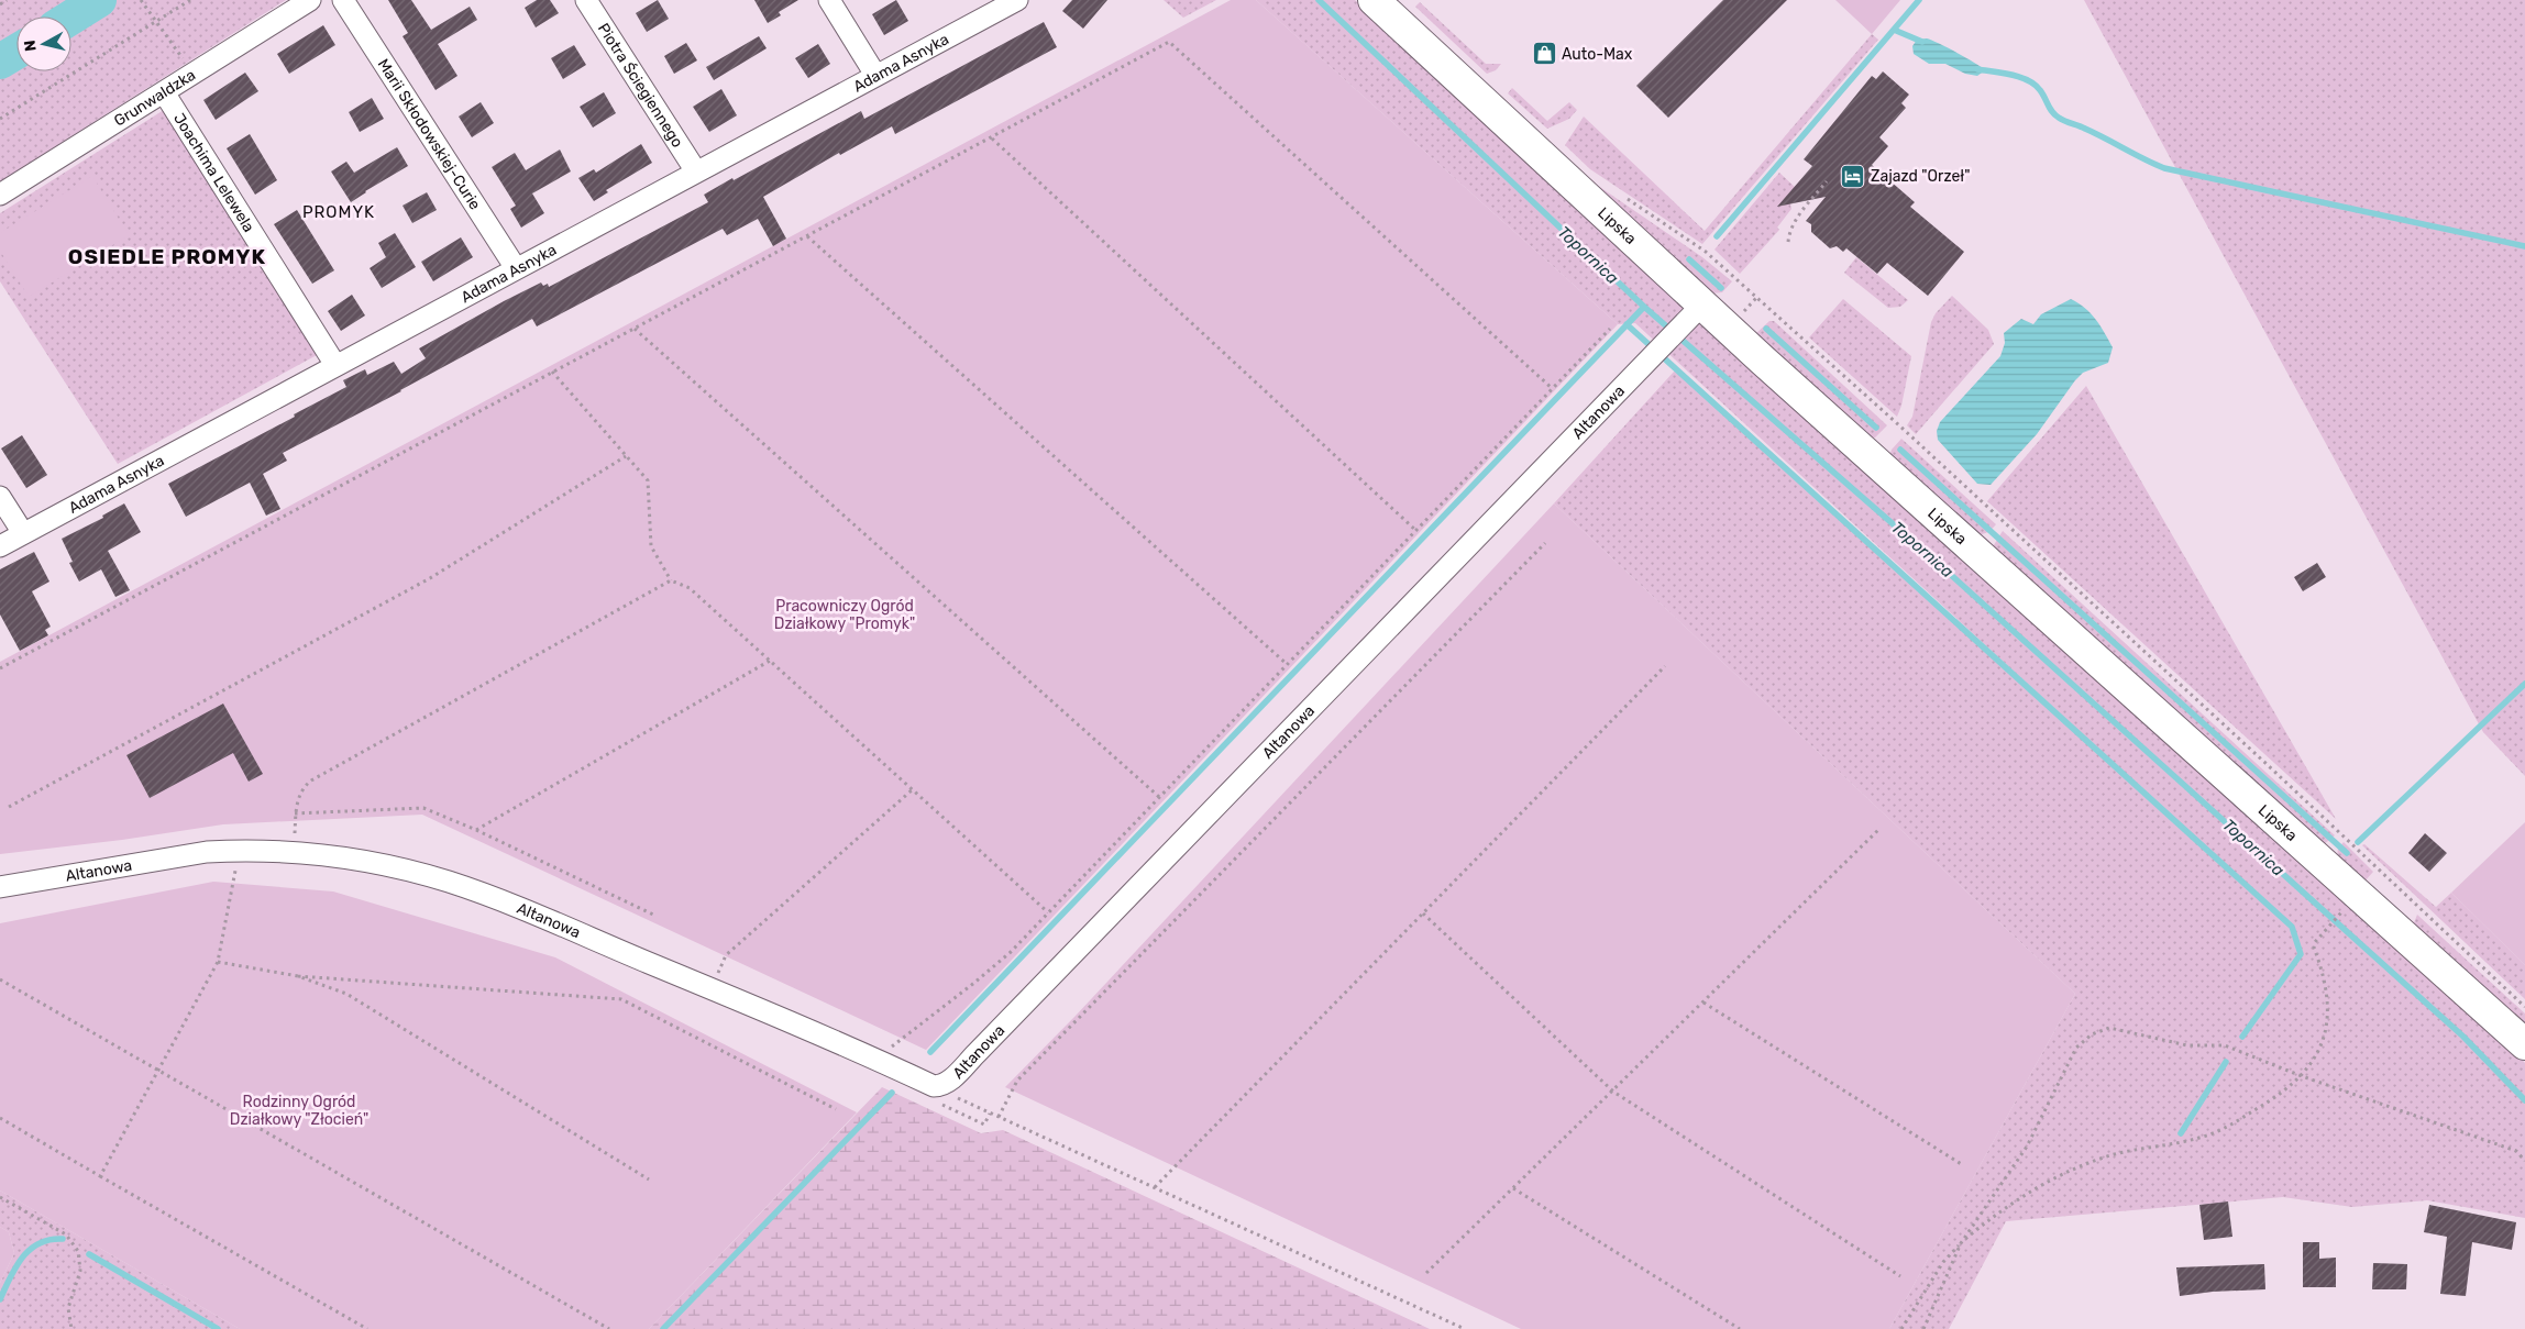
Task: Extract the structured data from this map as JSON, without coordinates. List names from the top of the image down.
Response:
{
  "streets": {
    "main road": ["Lipska"],
    "street": [
      "Adama Asnyka",
      "Piotra Ściegiennego",
      "Grunwaldzka",
      "Marii Skłodowskiej-Curie",
      "Joachima Lelewela",
      "Altanowa"
    ]
  },
  "crossings": [
    ["Adama Asnyka", "Piotra Ściegiennego"],
    ["Adama Asnyka", "Marii Skłodowskiej-Curie"],
    ["Adama Asnyka", "Joachima Lelewela"],
    ["Grunwaldzka", "Joachima Lelewela"],
    ["Lipska", "Altanowa"]
  ],
  "districts": ["PROMYK", "OSIEDLE PROMYK"],
  "water": ["Topornica"],
  "parks": ["Pracowniczy Ogród Działkowy \"Promyk\"", "Rodzinny Ogród Działkowy \"Złocień\""],
  "places": {
    "shop": ["Auto-Max"],
    "hotel": ["Zajazd \"Orzeł\""]
  },
  "north": "left"
}
